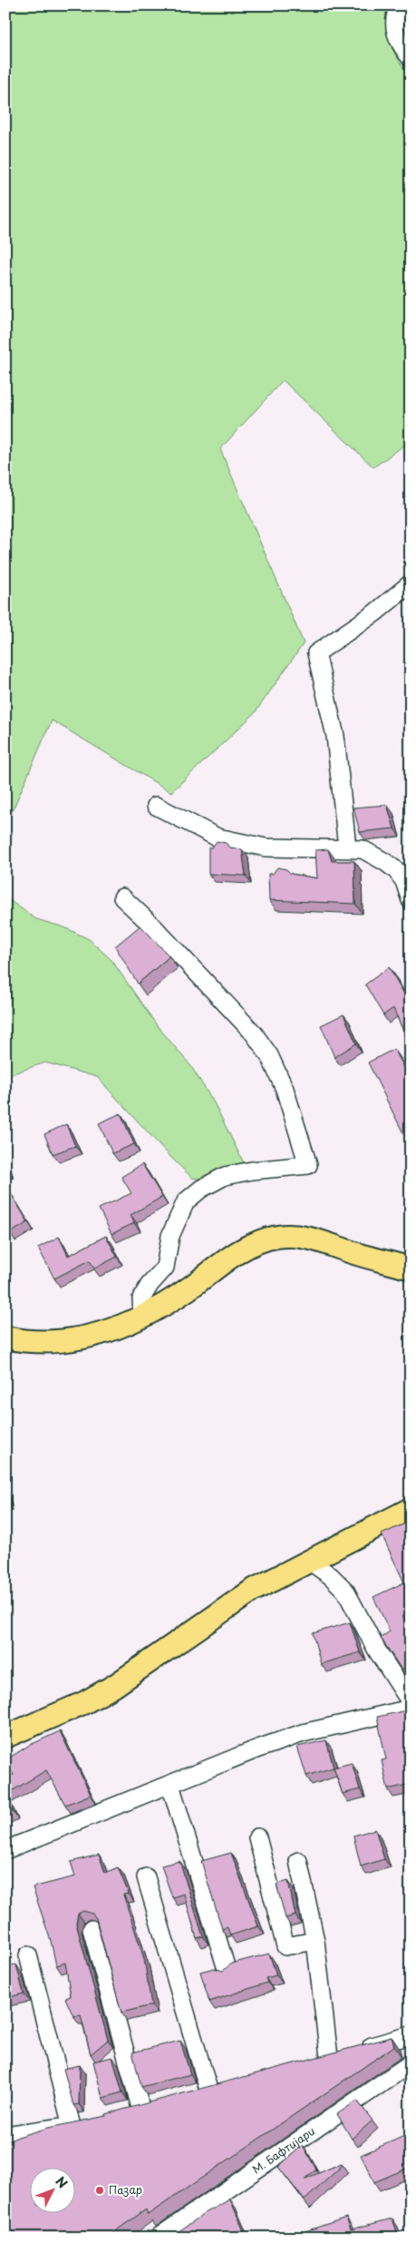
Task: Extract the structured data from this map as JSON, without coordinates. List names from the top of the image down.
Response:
{
  "streets": {
    "street": ["М. Бафтијари"]
  },
  "places": ["Пазар"],
  "north": "top right"
}
